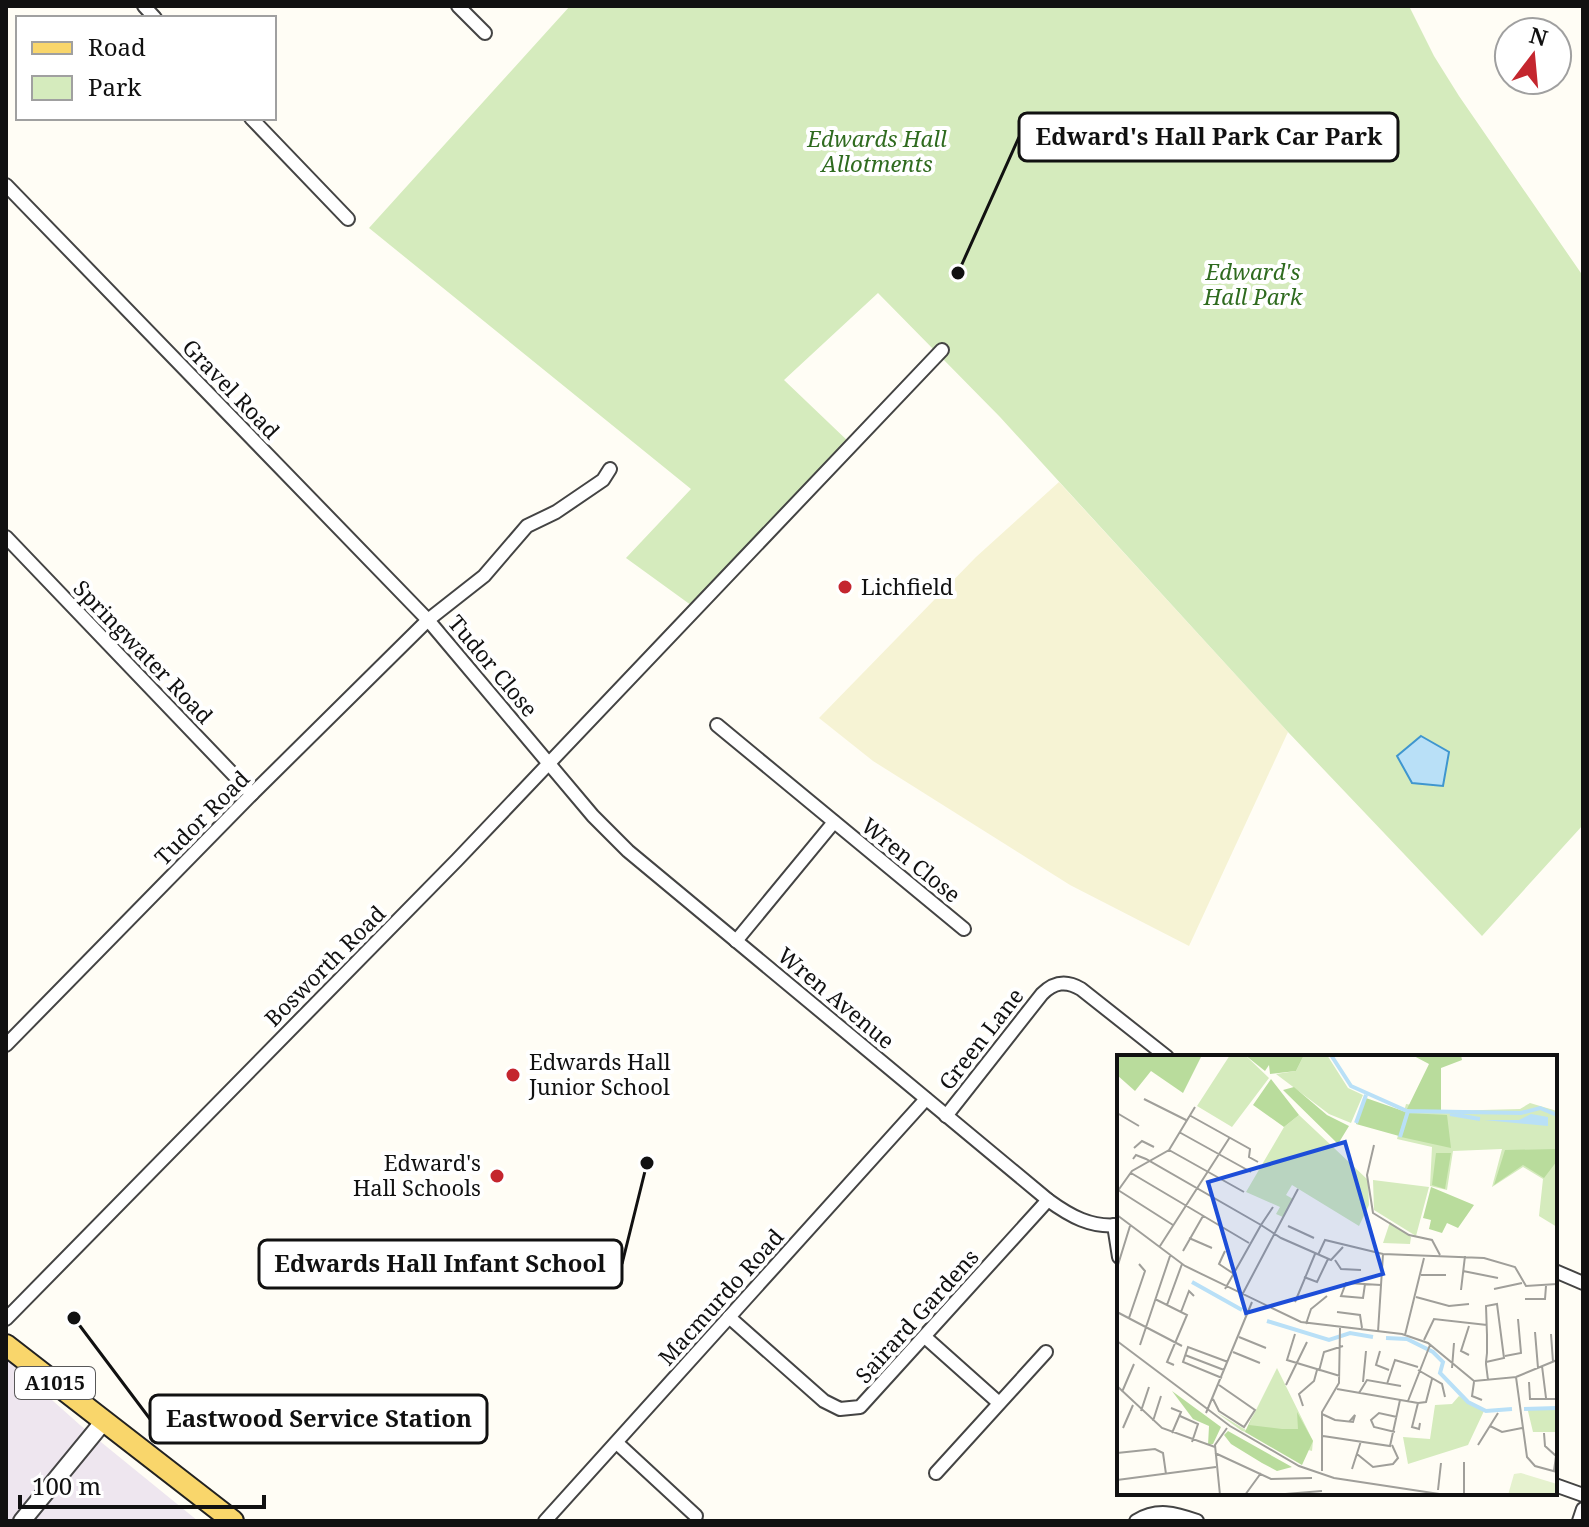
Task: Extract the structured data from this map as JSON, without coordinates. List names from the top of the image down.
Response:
{
  "streets": {
    "main road": ["A1015"],
    "street": [
      "Gravel Road",
      "Springwater Road",
      "Tudor Close",
      "Tudor Road",
      "Wren Close",
      "Bosworth Road",
      "Wren Avenue",
      "Green Lane",
      "Macmurdo Road",
      "Sairard Gardens"
    ]
  },
  "crossings": [
    ["Gravel Road", "Tudor Close"],
    ["Gravel Road", "Tudor Road"],
    ["Springwater Road", "Tudor Road"],
    ["Tudor Close", "Tudor Road"],
    ["Tudor Close", "Bosworth Road"],
    ["Tudor Close", "Wren Avenue"],
    ["Wren Close", "Wren Avenue"],
    ["Bosworth Road", "Wren Avenue"],
    ["Wren Avenue", "Green Lane"],
    ["Wren Avenue", "Macmurdo Road"],
    ["Wren Avenue", "Sairard Gardens"],
    ["Macmurdo Road", "Sairard Gardens"]
  ],
  "parks": ["Edwards Hall Allotments", "Edward's Hall Park"],
  "places": [
    "Edward's Hall Park Car Park",
    "Lichfield",
    "Edwards Hall Junior School",
    "Edwards Hall Infant School",
    "Edward's Hall Schools",
    "Eastwood Service Station"
  ],
  "legend": ["Road", "Park"],
  "scale_bar": "100 m",
  "north": "top"
}
